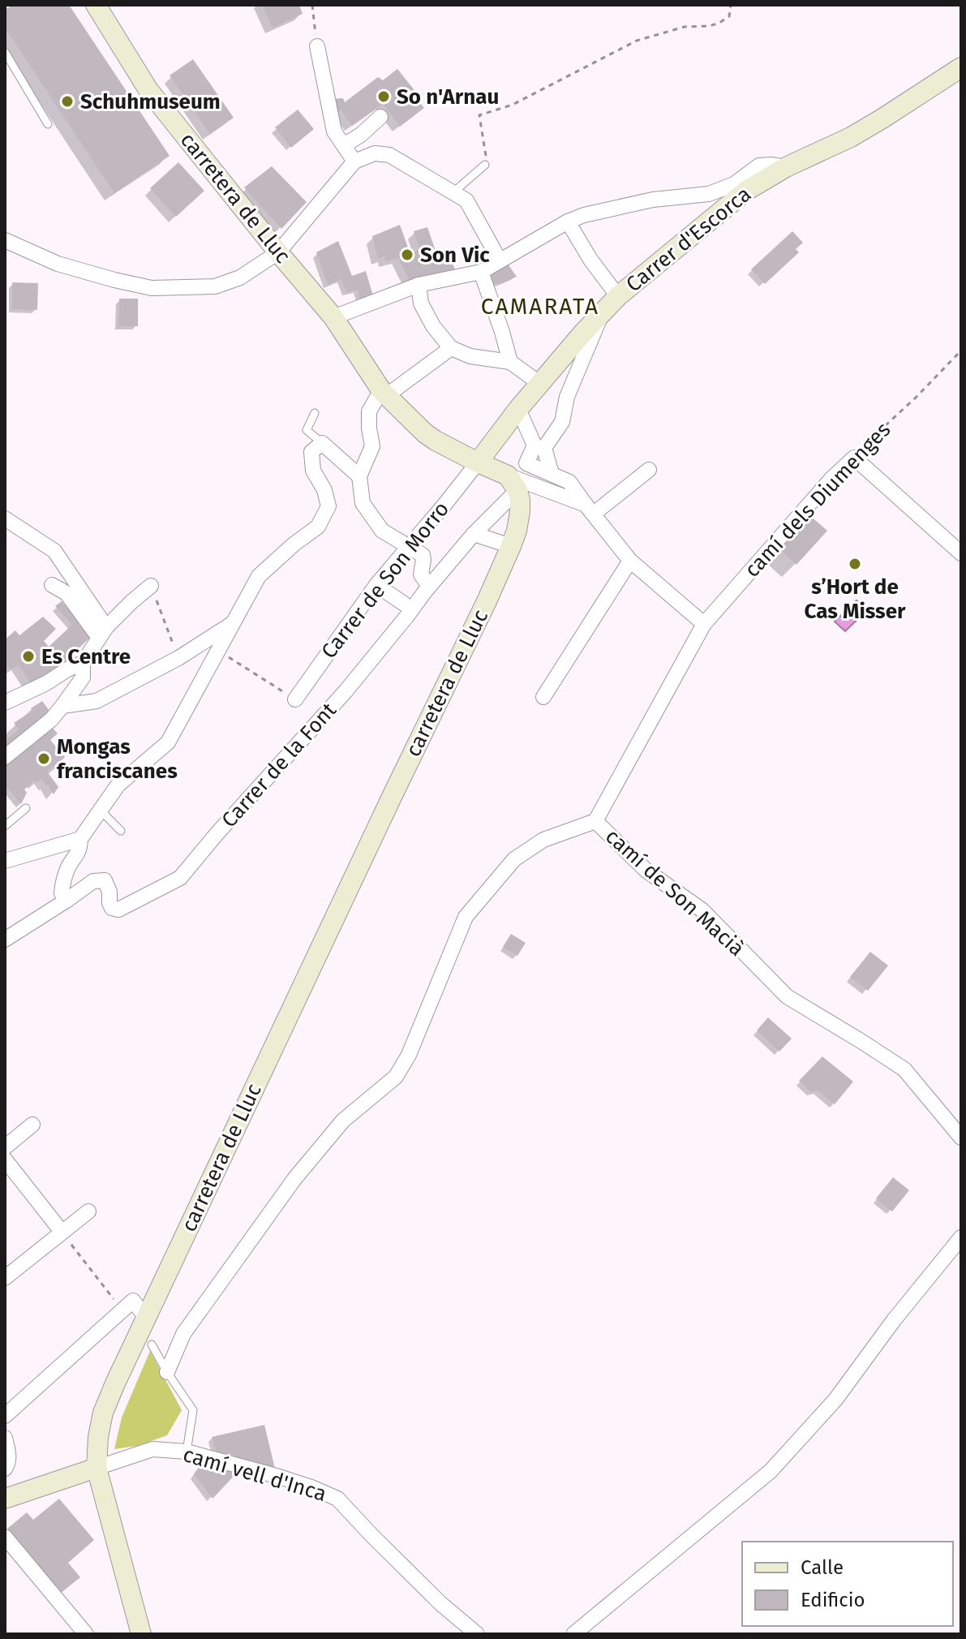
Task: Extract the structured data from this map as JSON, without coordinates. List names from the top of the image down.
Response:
{
  "streets": {
    "main road": ["carretera de Lluc", "Carrer d'Escorca"],
    "street": [
      "camí dels Diumenges",
      "Carrer de Son Morro",
      "Carrer de la Font",
      "camí de Son Macià",
      "camí vell d'Inca"
    ]
  },
  "crossings": [
    ["carretera de Lluc", "Carrer d'Escorca"],
    ["carretera de Lluc", "Carrer de Son Morro"],
    ["carretera de Lluc", "Carrer de la Font"],
    ["carretera de Lluc", "camí vell d'Inca"],
    ["Carrer d'Escorca", "Carrer de Son Morro"],
    ["camí dels Diumenges", "camí de Son Macià"]
  ],
  "districts": ["CAMARATA"],
  "places": [
    "So n'Arnau",
    "Schuhmuseum",
    "Son Vic",
    "s’Hort de Cas Misser",
    "Es Centre",
    "Mongas franciscanes"
  ],
  "legend": ["Calle", "Edificio"]
}
